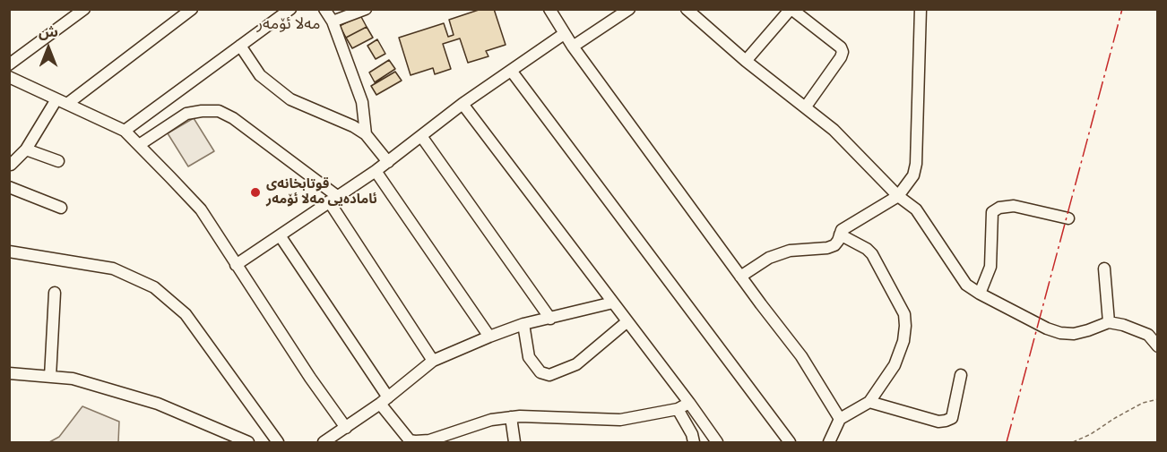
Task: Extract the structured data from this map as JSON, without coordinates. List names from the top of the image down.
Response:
{
  "districts": ["مەلا ئۆمەر"],
  "places": ["قوتابخانەی ئامادەیی مەلا ئۆمەر"],
  "north": "top"
}
